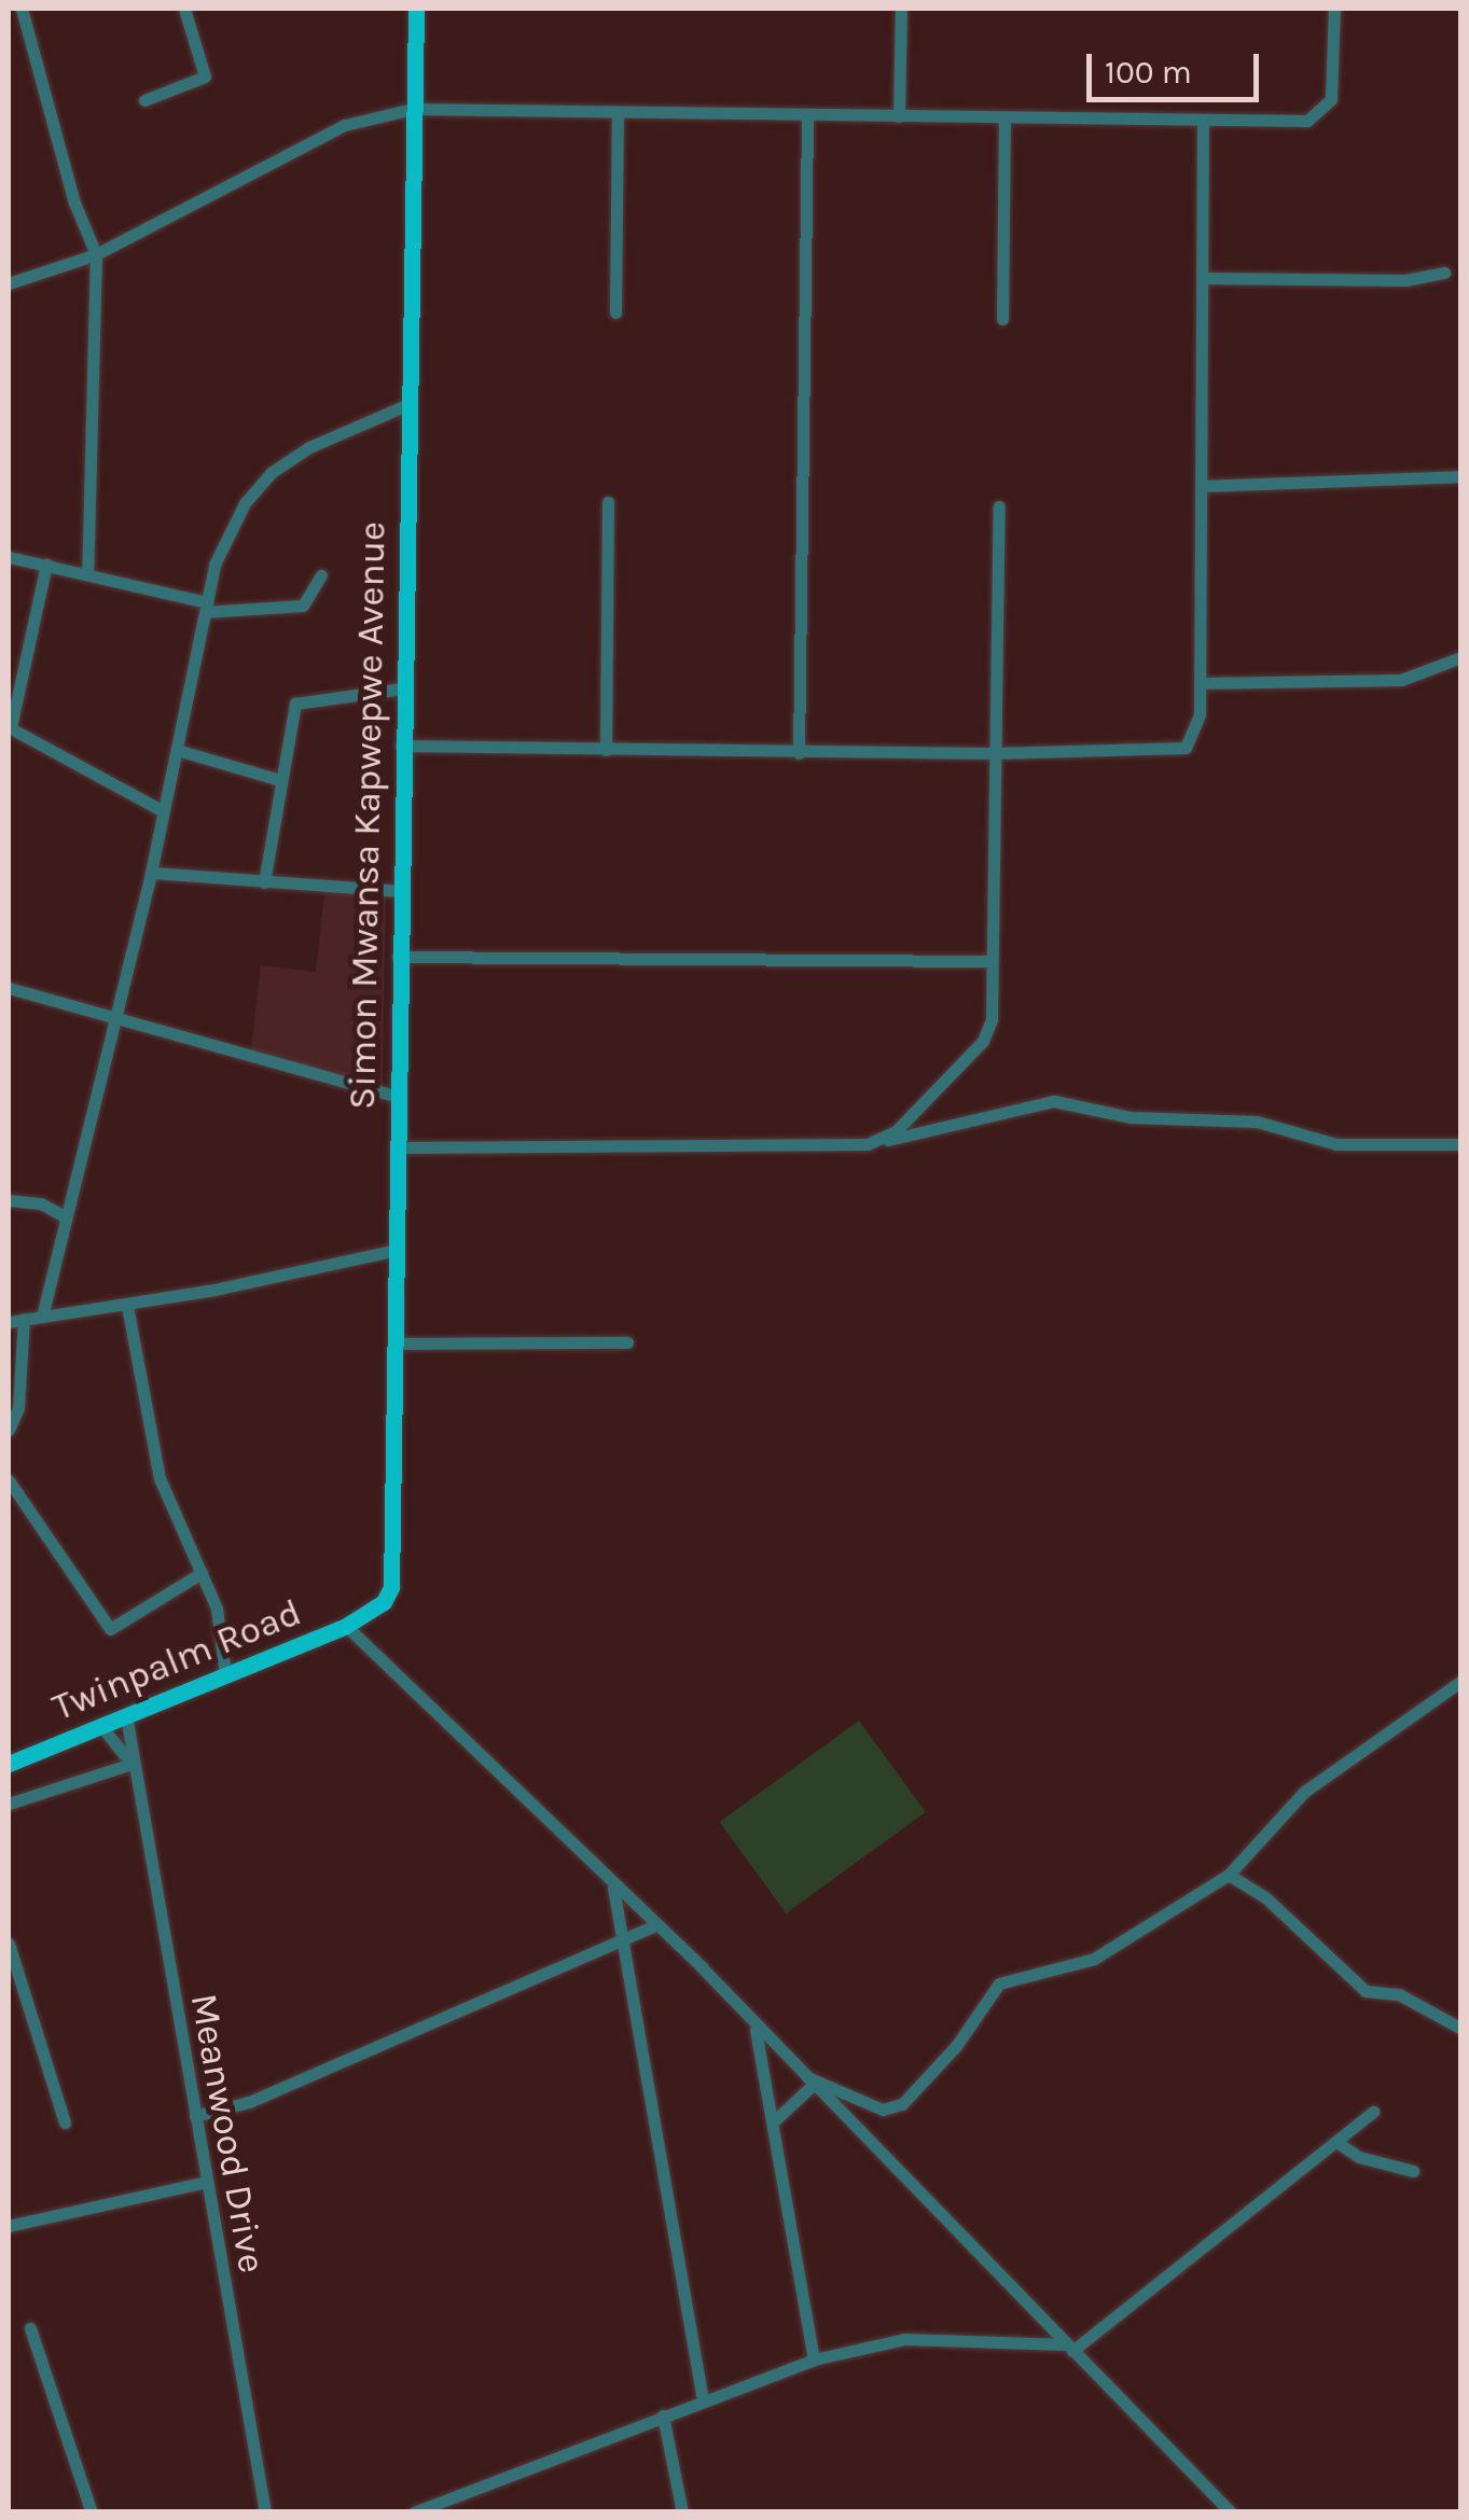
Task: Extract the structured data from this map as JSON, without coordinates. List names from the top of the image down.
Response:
{
  "streets": {
    "main road": ["Simon Mwansa Kapwepwe Avenue", "Twinpalm Road"],
    "street": ["Meanwood Drive"]
  },
  "crossings": [
    ["Simon Mwansa Kapwepwe Avenue", "Twinpalm Road"],
    ["Twinpalm Road", "Meanwood Drive"]
  ],
  "scale_bar": "100 m"
}
